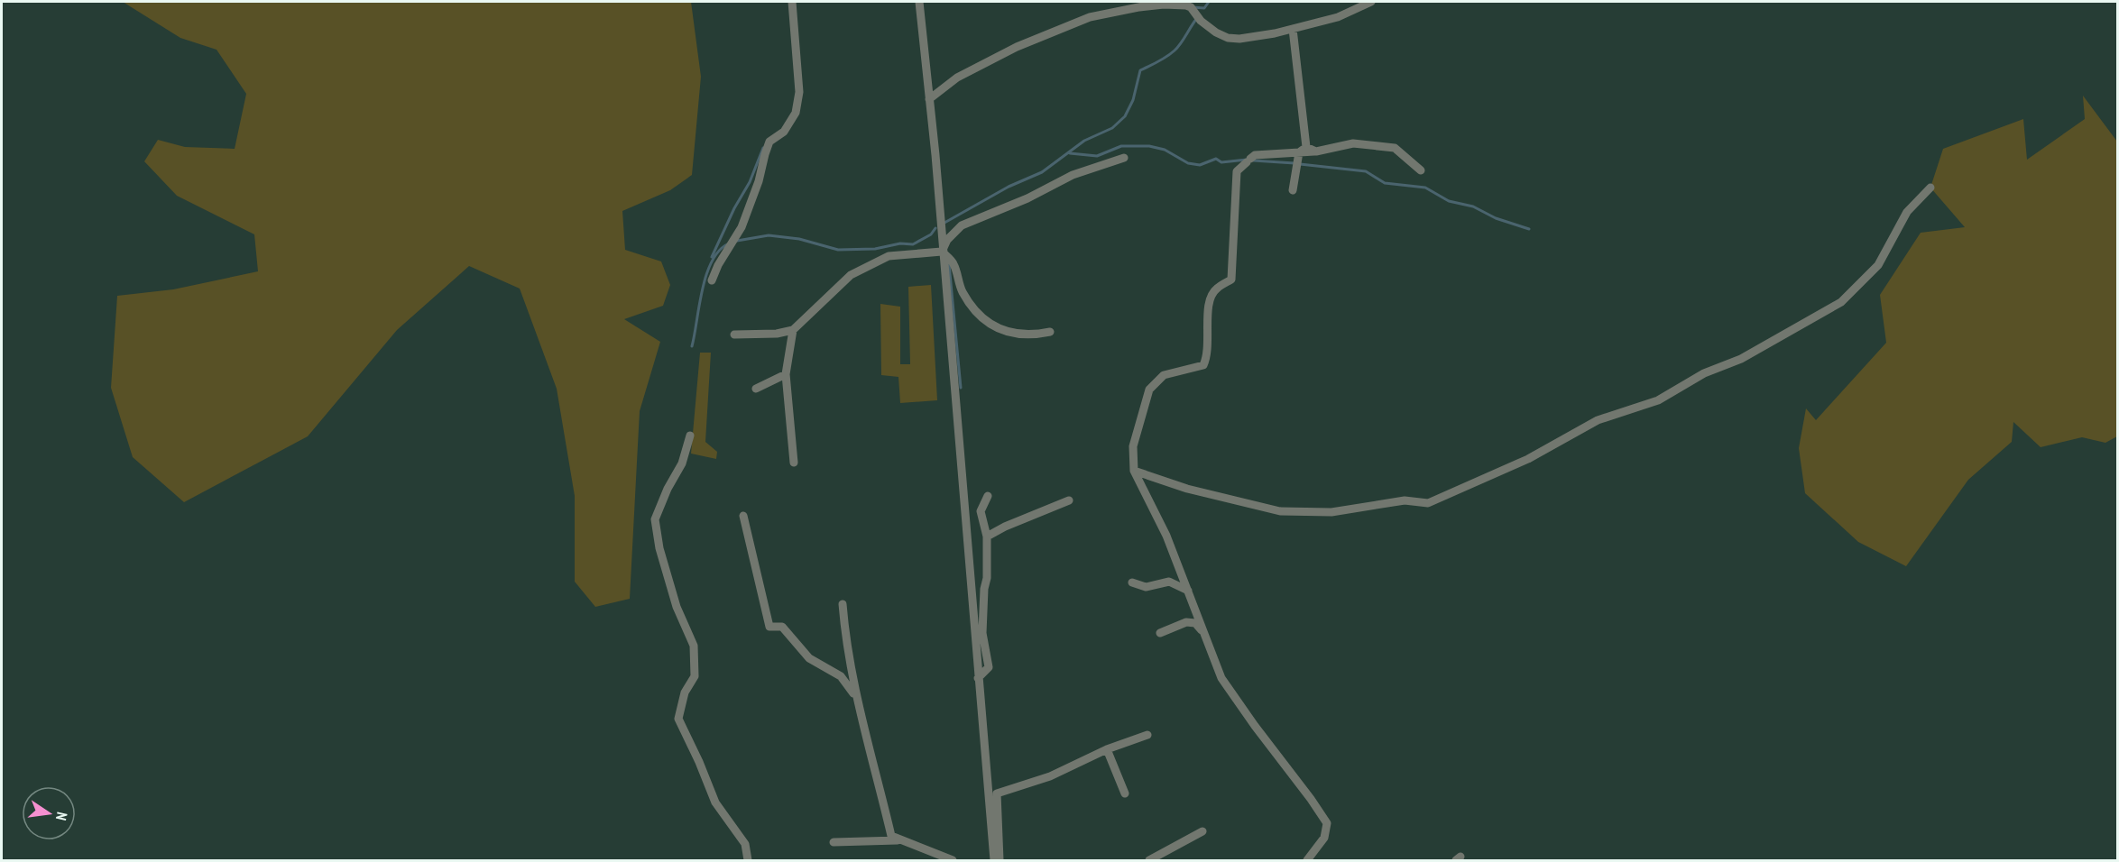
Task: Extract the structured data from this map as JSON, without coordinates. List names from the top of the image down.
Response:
{
  "north": "right"
}
